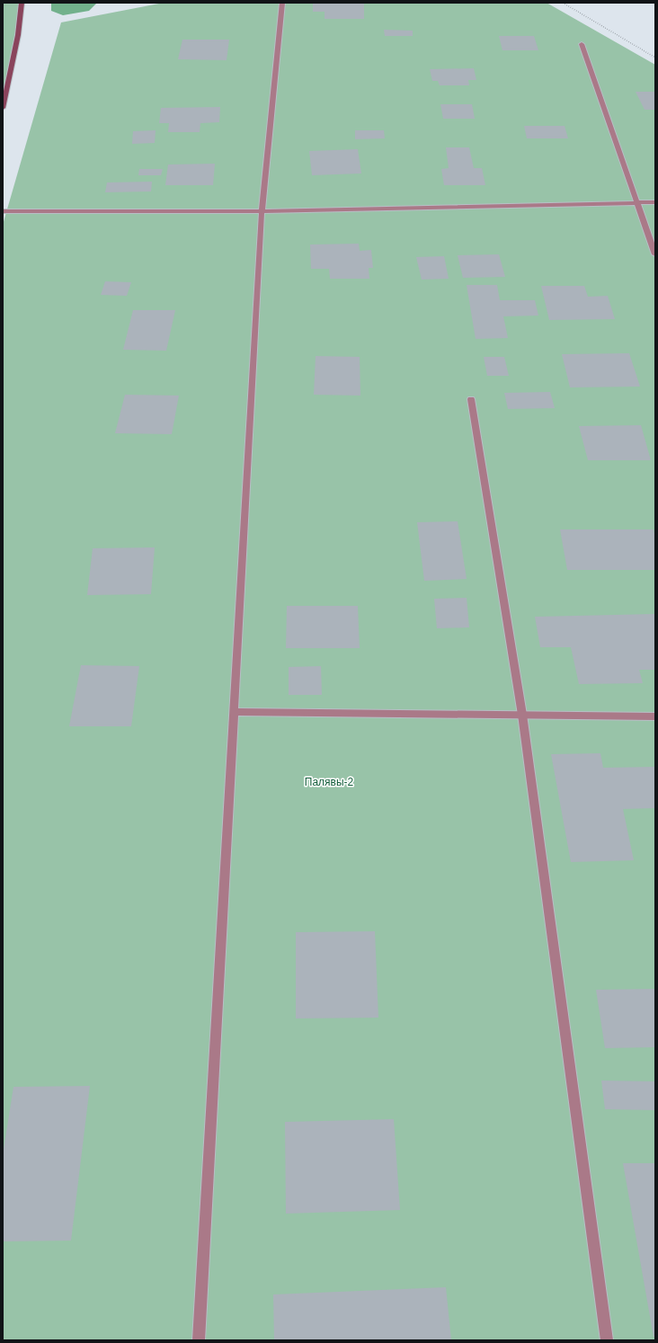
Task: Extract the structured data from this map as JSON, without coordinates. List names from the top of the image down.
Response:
{
  "parks": ["Палявы-2"]
}
